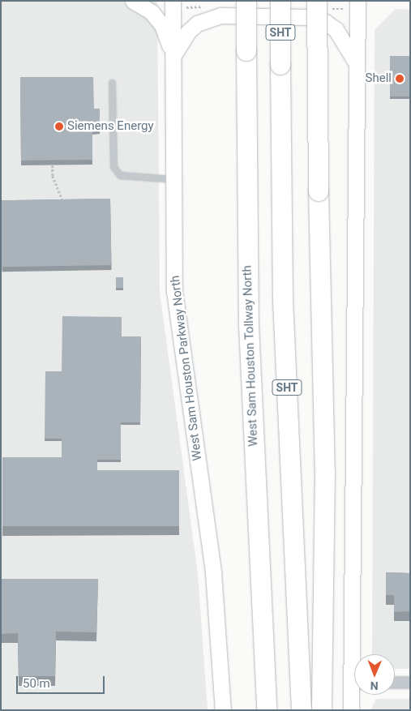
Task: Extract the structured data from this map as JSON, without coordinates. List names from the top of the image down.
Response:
{
  "streets": {
    "highway": ["SHT", "West Sam Houston Tollway North"],
    "main road": ["West Sam Houston Parkway North"]
  },
  "places": ["Shell", "Siemens Energy"],
  "scale_bar": "50 m",
  "north": "bottom"
}
